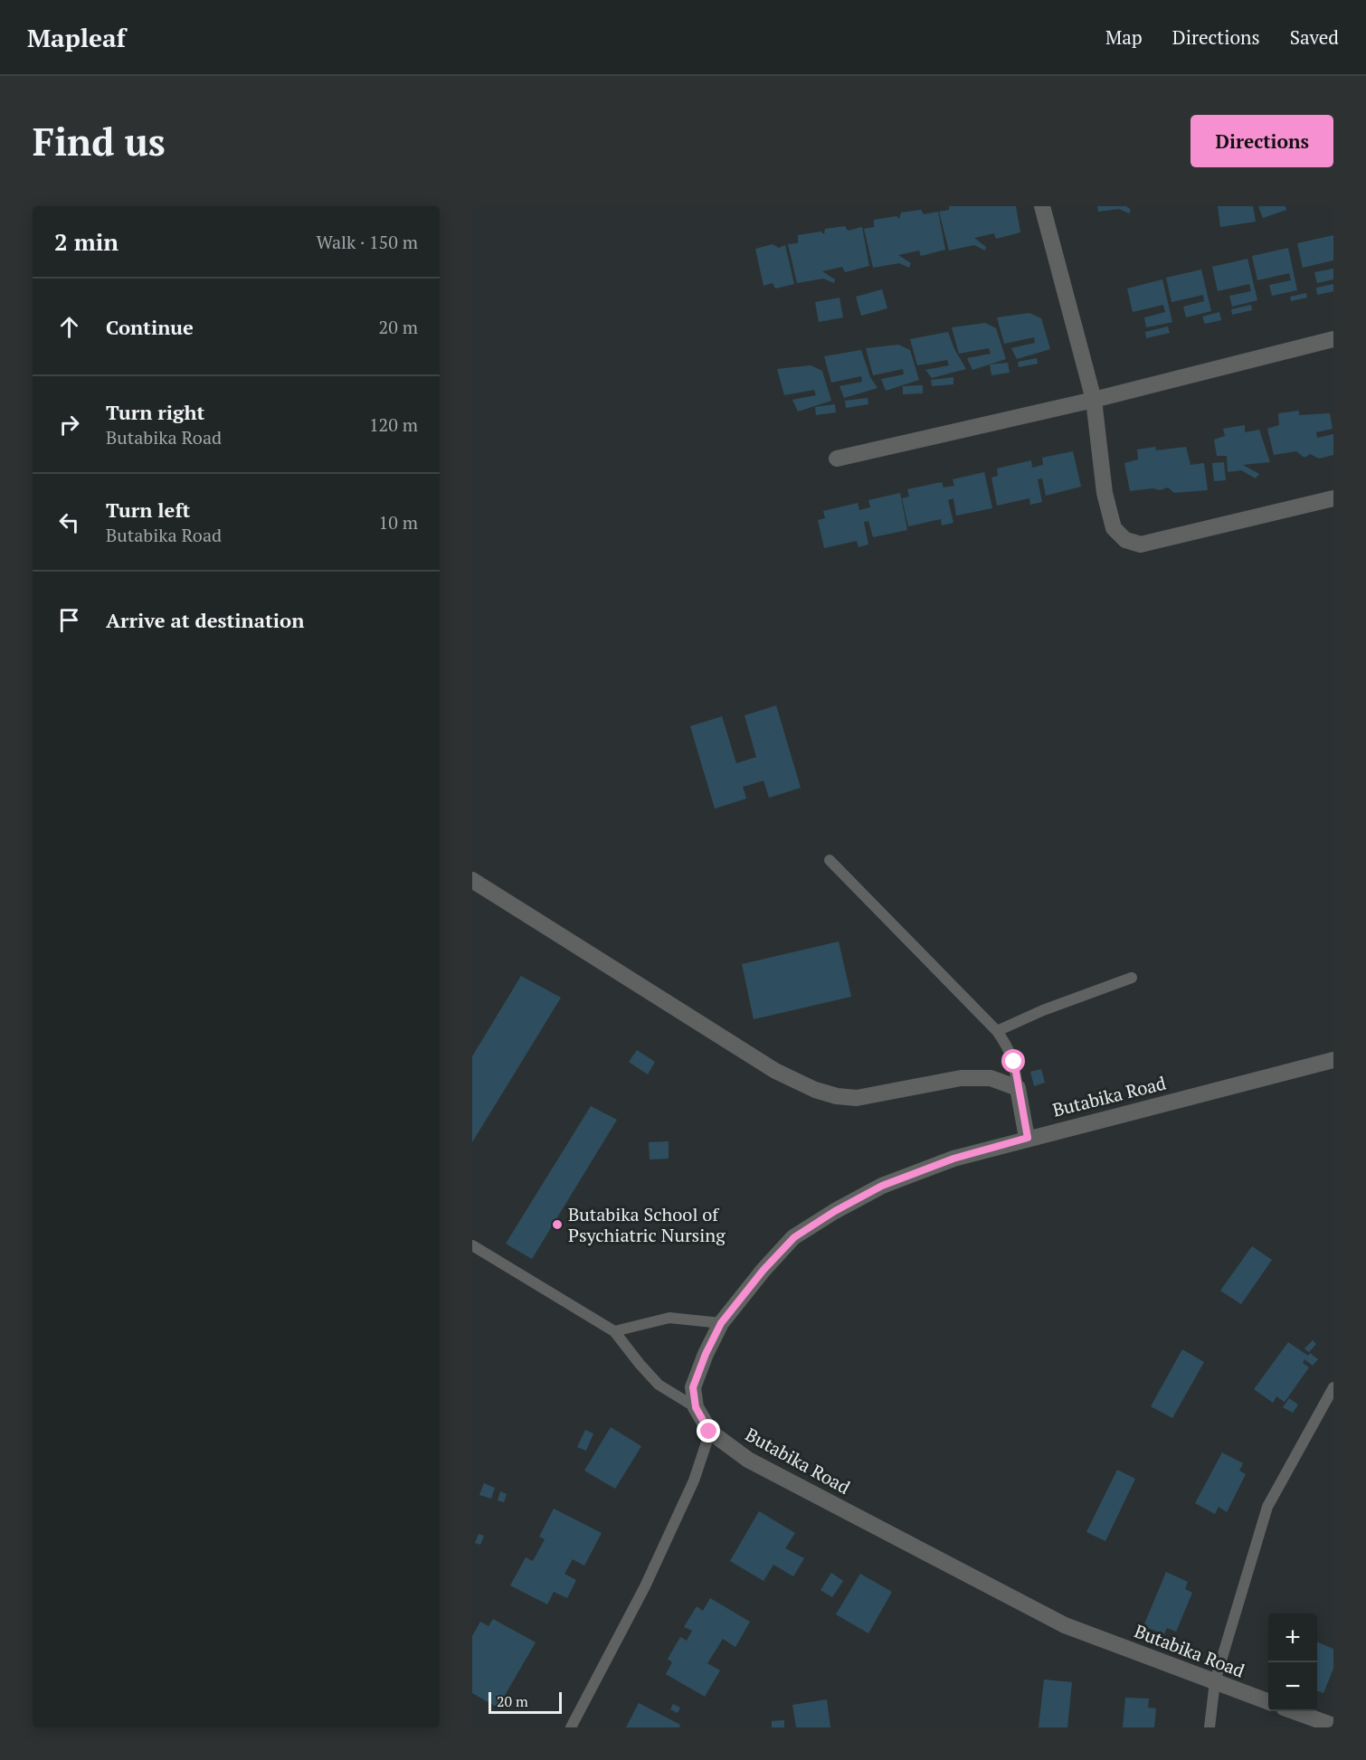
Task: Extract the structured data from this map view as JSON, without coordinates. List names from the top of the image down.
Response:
{
  "streets": {
    "street": ["Butabika Road"]
  },
  "places": ["Butabika School of Psychiatric Nursing"],
  "scale_bar": "20 m",
  "page": {
    "header": "Mapleaf",
    "nav": ["Map", "Directions", "Saved"],
    "buttons": "Directions",
    "title": "Find us",
    "heading": ["2 min", "Walk · 150 m"],
    "list": [
      ["Continue", "20 m"],
      ["Turn right", "Butabika Road", "120 m"],
      ["Turn left", "Butabika Road", "10 m"],
      "Arrive at destination"
    ],
    "map_buttons": ["+", "−"],
    "scale": "20 m"
  }
}
